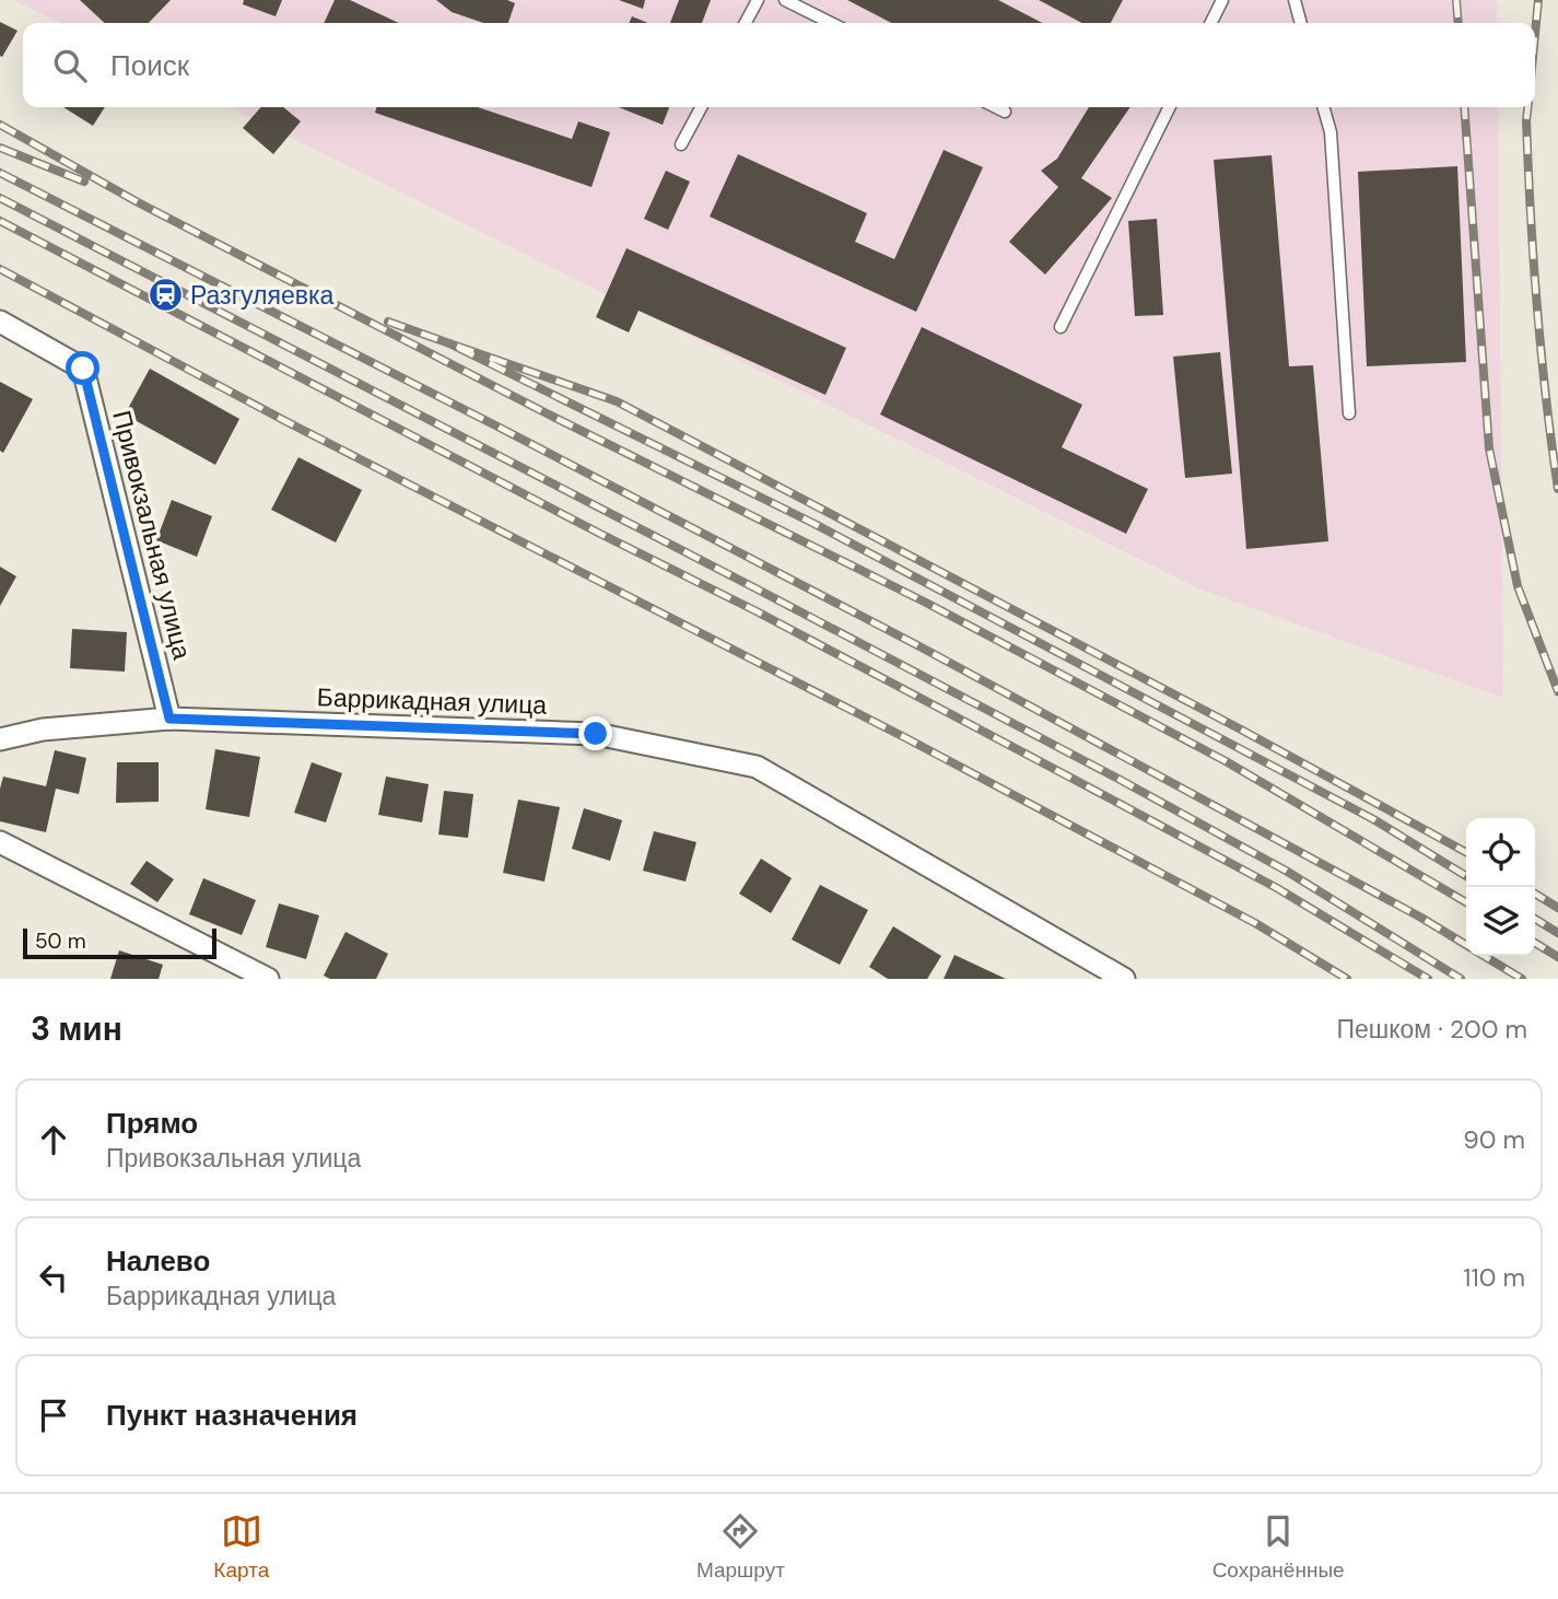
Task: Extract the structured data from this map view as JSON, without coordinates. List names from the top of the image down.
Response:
{
  "streets": {
    "street": ["Привокзальная улица", "Баррикадная улица"]
  },
  "crossings": [
    ["Привокзальная улица", "Баррикадная улица"]
  ],
  "places": {
    "station": ["Разгуляевка"]
  },
  "scale_bar": "50 m",
  "page": {
    "search": "Поиск",
    "scale": "50 m",
    "heading": ["3 мин", "Пешком · 200 m"],
    "list": [
      ["Прямо", "Привокзальная улица", "90 m"],
      ["Налево", "Баррикадная улица", "110 m"],
      "Пункт назначения"
    ],
    "nav": ["Карта", "Маршрут", "Сохранённые"]
  }
}
